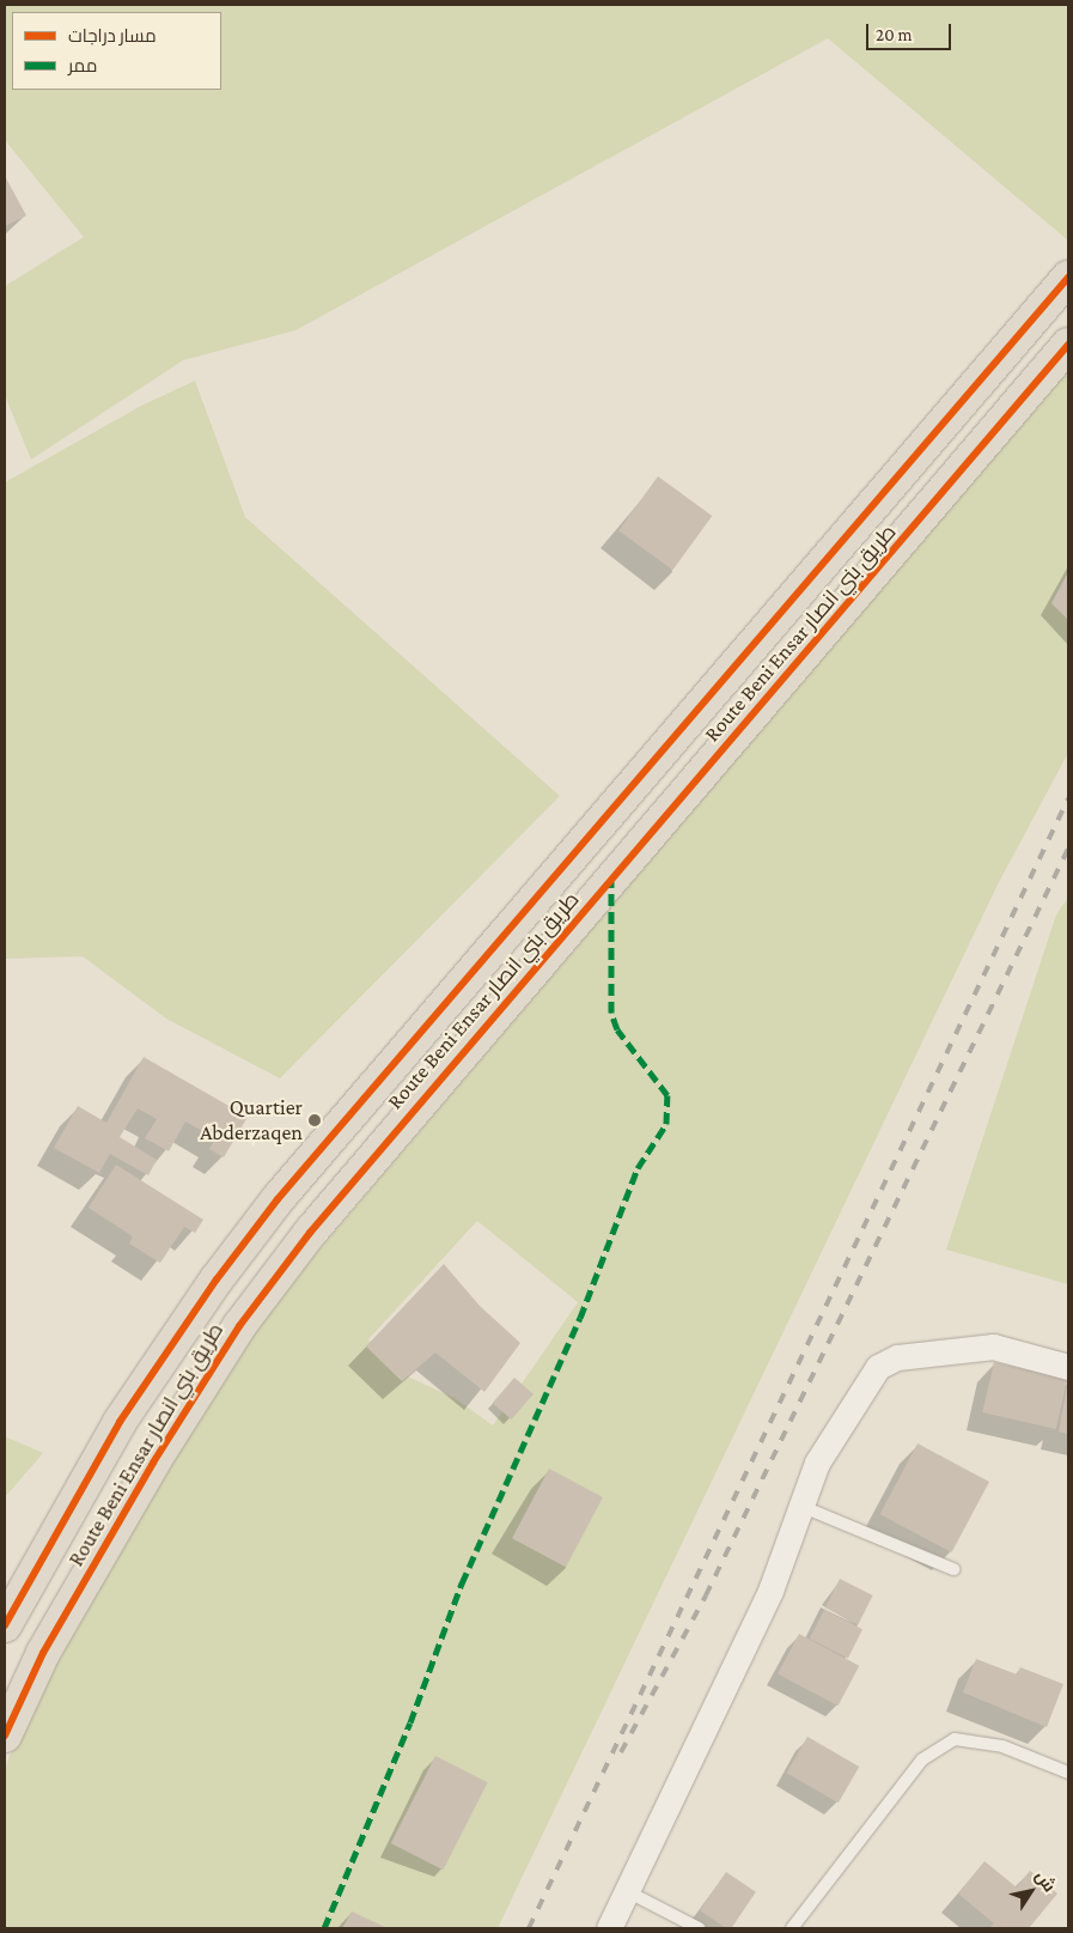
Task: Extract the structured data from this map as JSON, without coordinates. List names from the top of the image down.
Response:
{
  "streets": {
    "highway": ["Route Beni Ensar طريق بني انصار"]
  },
  "places": ["Quartier Abderzaqen"],
  "legend": ["مسار دراجات", "ممر"],
  "scale_bar": "20 m",
  "north": "top right"
}
